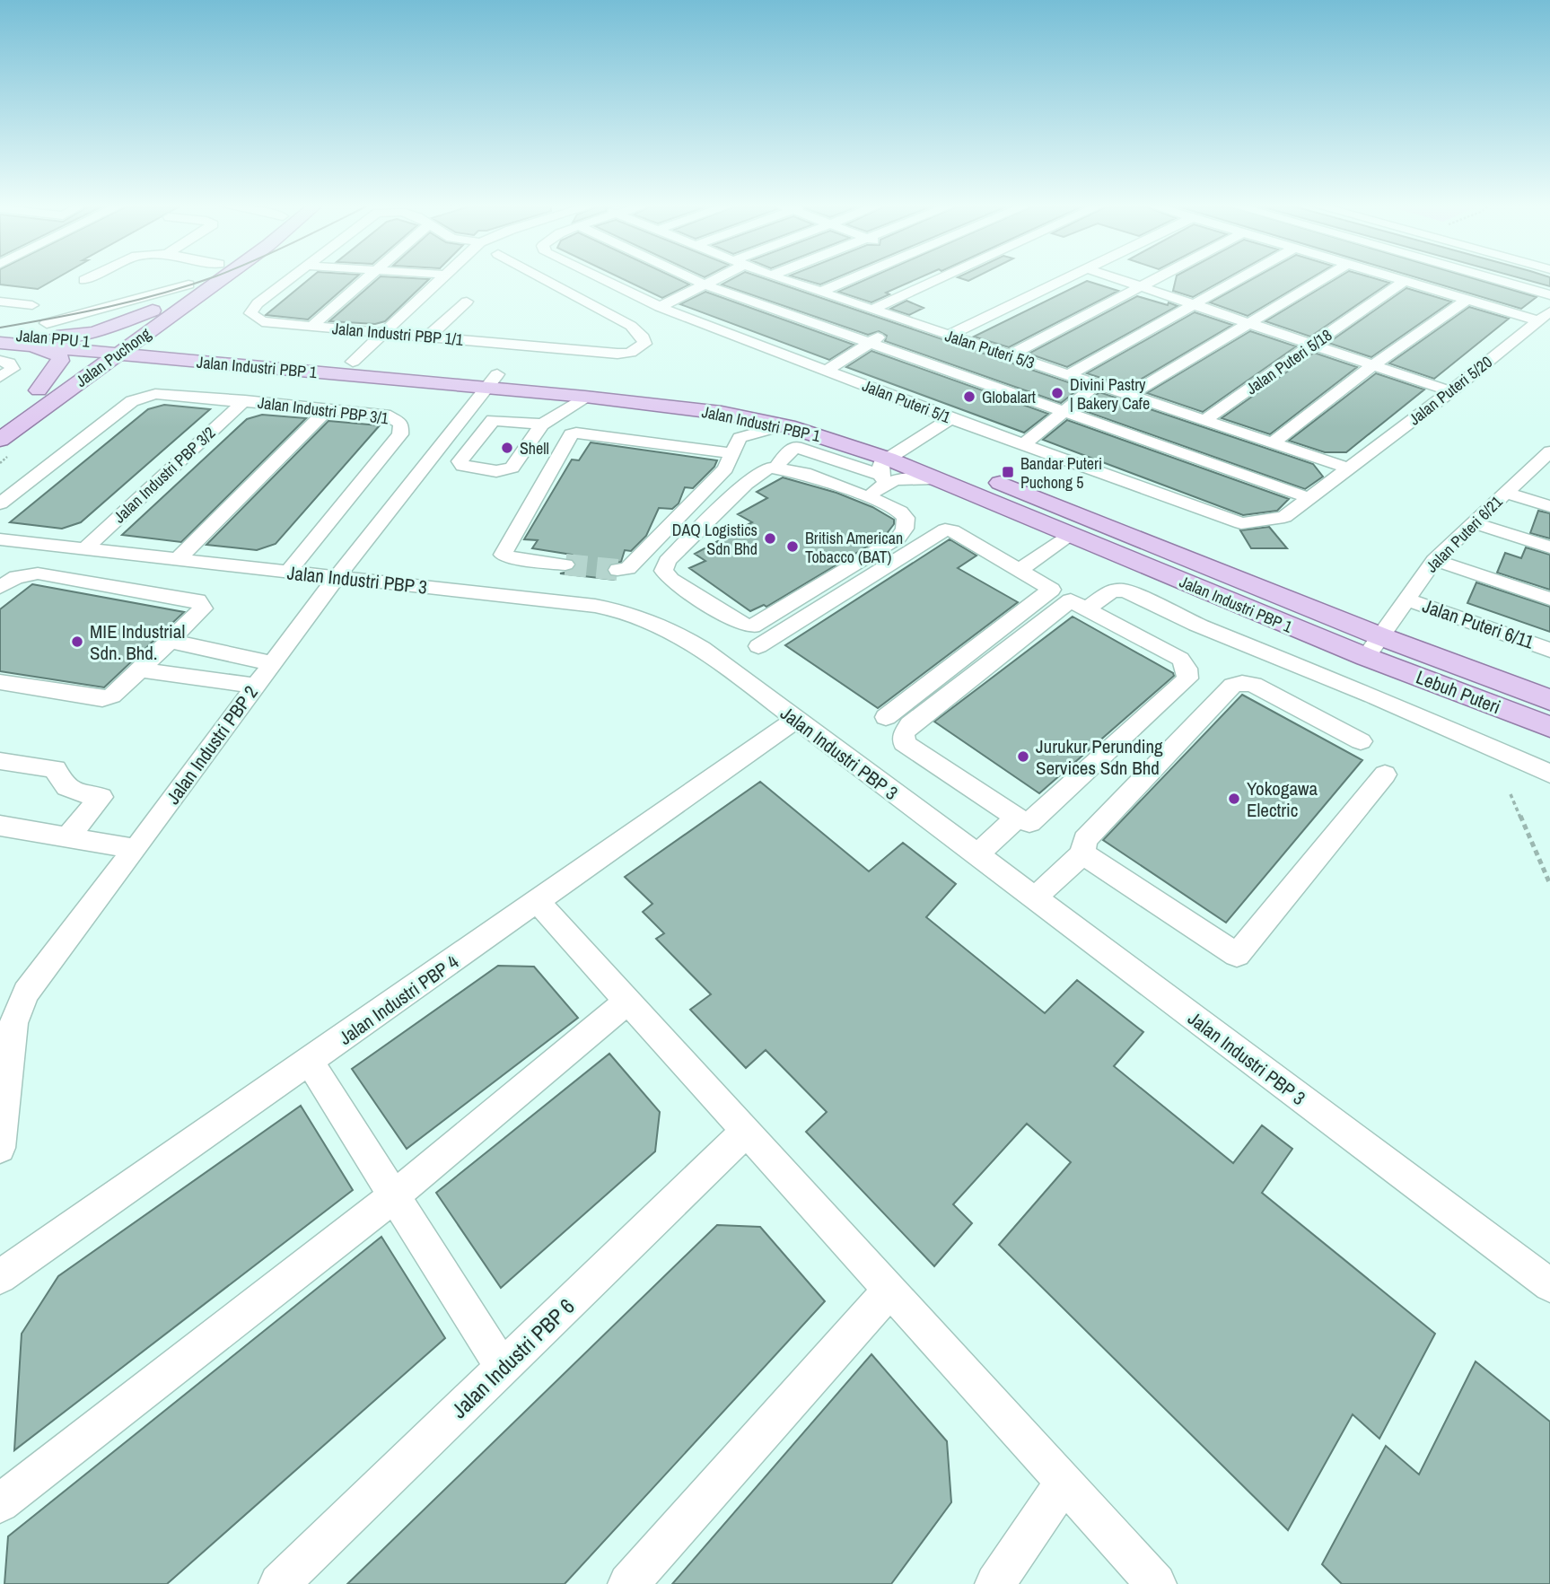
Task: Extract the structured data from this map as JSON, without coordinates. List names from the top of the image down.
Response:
{
  "streets": {
    "main road": [
      "Jalan PPU 1",
      "Jalan Puchong",
      "Jalan Industri PBP 1",
      "Lebuh Puteri"
    ],
    "street": [
      "Jalan Industri PBP 1/1",
      "Jalan Puteri 5/3",
      "Jalan Puteri 5/18",
      "Jalan Puteri 5/20",
      "Jalan Puteri 5/1",
      "Jalan Industri PBP 3/1",
      "Jalan Industri PBP 3/2",
      "Jalan Puteri 6/21",
      "Jalan Industri PBP 3",
      "Jalan Puteri 6/11",
      "Jalan Industri PBP 2",
      "Jalan Industri PBP 4",
      "Jalan Industri PBP 6"
    ]
  },
  "crossings": [
    ["Jalan PPU 1", "Jalan Puchong"],
    ["Jalan PPU 1", "Jalan Industri PBP 1"],
    ["Jalan Puteri 5/3", "Jalan Puteri 5/18"],
    ["Jalan Puteri 5/3", "Jalan Puteri 5/20"],
    ["Jalan Puteri 5/3", "Jalan Puteri 5/1"],
    ["Jalan Puchong", "Jalan Industri PBP 1"],
    ["Jalan Industri PBP 1", "Jalan Puteri 6/21"],
    ["Jalan Industri PBP 1", "Jalan Puteri 6/11"],
    ["Jalan Industri PBP 1", "Lebuh Puteri"],
    ["Jalan Industri PBP 1", "Jalan Industri PBP 2"],
    ["Jalan Puteri 5/20", "Jalan Puteri 5/1"],
    ["Jalan Industri PBP 3/1", "Jalan Industri PBP 3/2"],
    ["Jalan Industri PBP 3/1", "Jalan Industri PBP 3"],
    ["Jalan Industri PBP 3/2", "Jalan Industri PBP 3"],
    ["Jalan Puteri 6/21", "Jalan Puteri 6/11"],
    ["Jalan Puteri 6/21", "Lebuh Puteri"],
    ["Jalan Industri PBP 3", "Jalan Industri PBP 2"],
    ["Jalan Industri PBP 3", "Jalan Industri PBP 4"],
    ["Jalan Puteri 6/11", "Lebuh Puteri"]
  ],
  "places": {
    "other": [
      "Divini Pastry | Bakery Cafe",
      "Globalart",
      "Shell",
      "DAQ Logistics Sdn Bhd",
      "British American Tobacco (BAT)",
      "MIE Industrial Sdn. Bhd.",
      "Jurukur Perunding Services Sdn Bhd",
      "Yokogawa Electric"
    ],
    "transit": ["Bandar Puteri Puchong 5"]
  }
}
